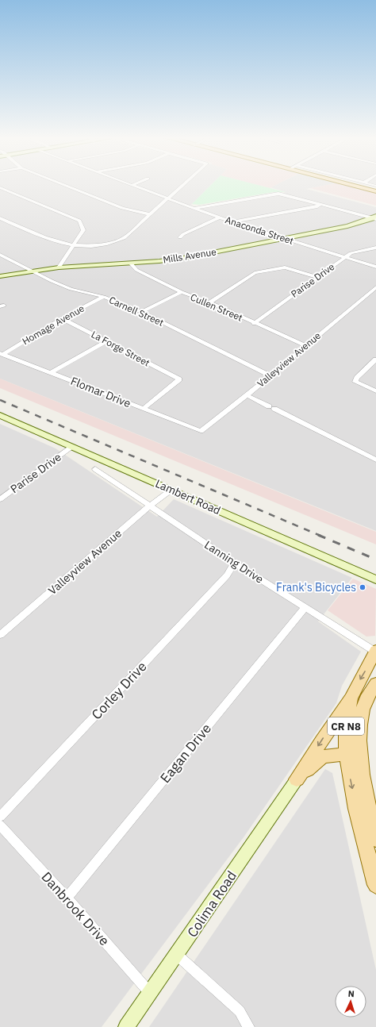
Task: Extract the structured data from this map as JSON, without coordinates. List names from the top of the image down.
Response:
{
  "streets": {
    "main road": ["CR N8"],
    "street": [
      "Anaconda Street",
      "Mills Avenue",
      "Parise Drive",
      "Cullen Street",
      "Carnell Street",
      "Homage Avenue",
      "La Forge Street",
      "Valleyview Avenue",
      "Flomar Drive",
      "Lambert Road",
      "Lanning Drive",
      "Corley Drive",
      "Eagan Drive",
      "Colima Road",
      "Danbrook Drive"
    ]
  },
  "crossings": [
    ["Anaconda Street", "Mills Avenue"],
    ["Anaconda Street", "Parise Drive"],
    ["Mills Avenue", "Cullen Street"],
    ["Mills Avenue", "Carnell Street"],
    ["Parise Drive", "Cullen Street"],
    ["Parise Drive", "Lambert Road"],
    ["Cullen Street", "Valleyview Avenue"],
    ["Carnell Street", "Homage Avenue"],
    ["Carnell Street", "Valleyview Avenue"],
    ["Homage Avenue", "La Forge Street"],
    ["Homage Avenue", "Flomar Drive"],
    ["La Forge Street", "Flomar Drive"],
    ["Valleyview Avenue", "Flomar Drive"],
    ["Valleyview Avenue", "Lambert Road"],
    ["Valleyview Avenue", "Lanning Drive"],
    ["Lanning Drive", "Corley Drive"],
    ["Lanning Drive", "CR N8"],
    ["Lanning Drive", "Eagan Drive"],
    ["Eagan Drive", "Danbrook Drive"],
    ["Colima Road", "Danbrook Drive"]
  ],
  "places": ["Frank's Bicycles"],
  "north": "top"
}
